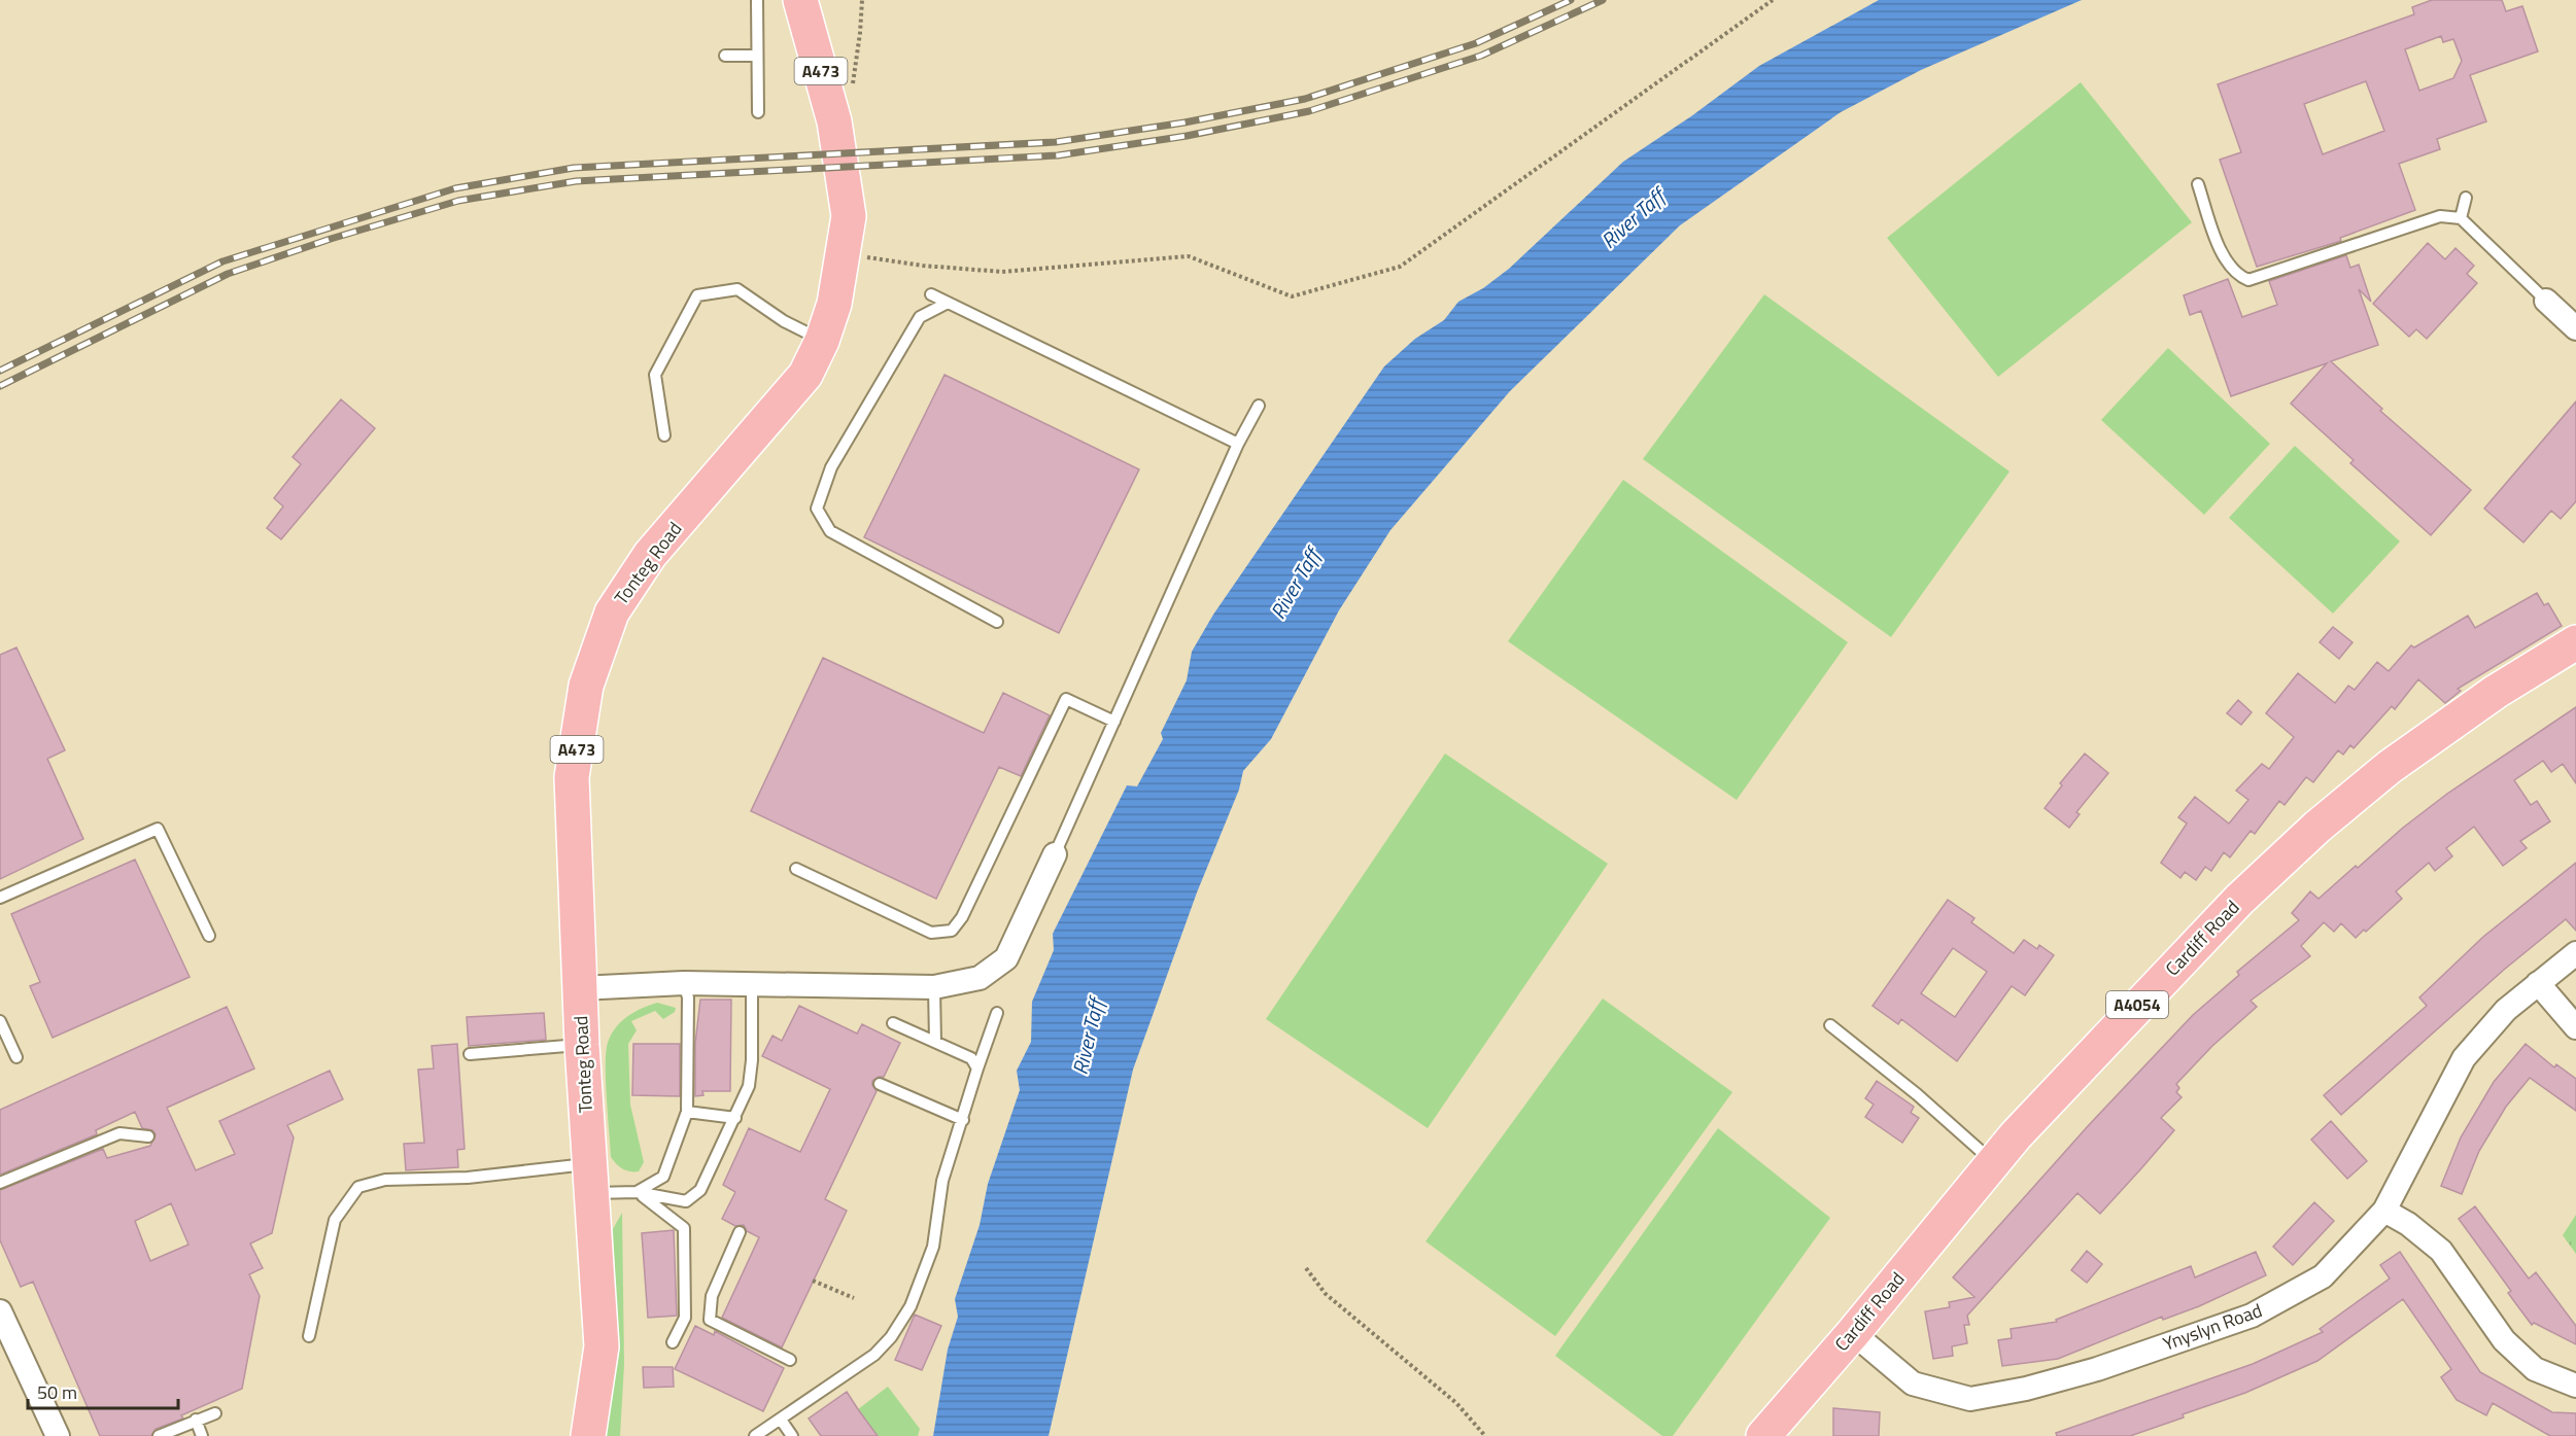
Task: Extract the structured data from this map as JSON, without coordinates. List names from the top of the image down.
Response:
{
  "streets": {
    "main road": [
      "A473",
      "Tonteg Road",
      "Cardiff Road",
      "A4054"
    ],
    "street": ["Ynyslyn Road"]
  },
  "crossings": [
    ["Cardiff Road", "Ynyslyn Road"]
  ],
  "water": ["River Taff"],
  "scale_bar": "50 m"
}
